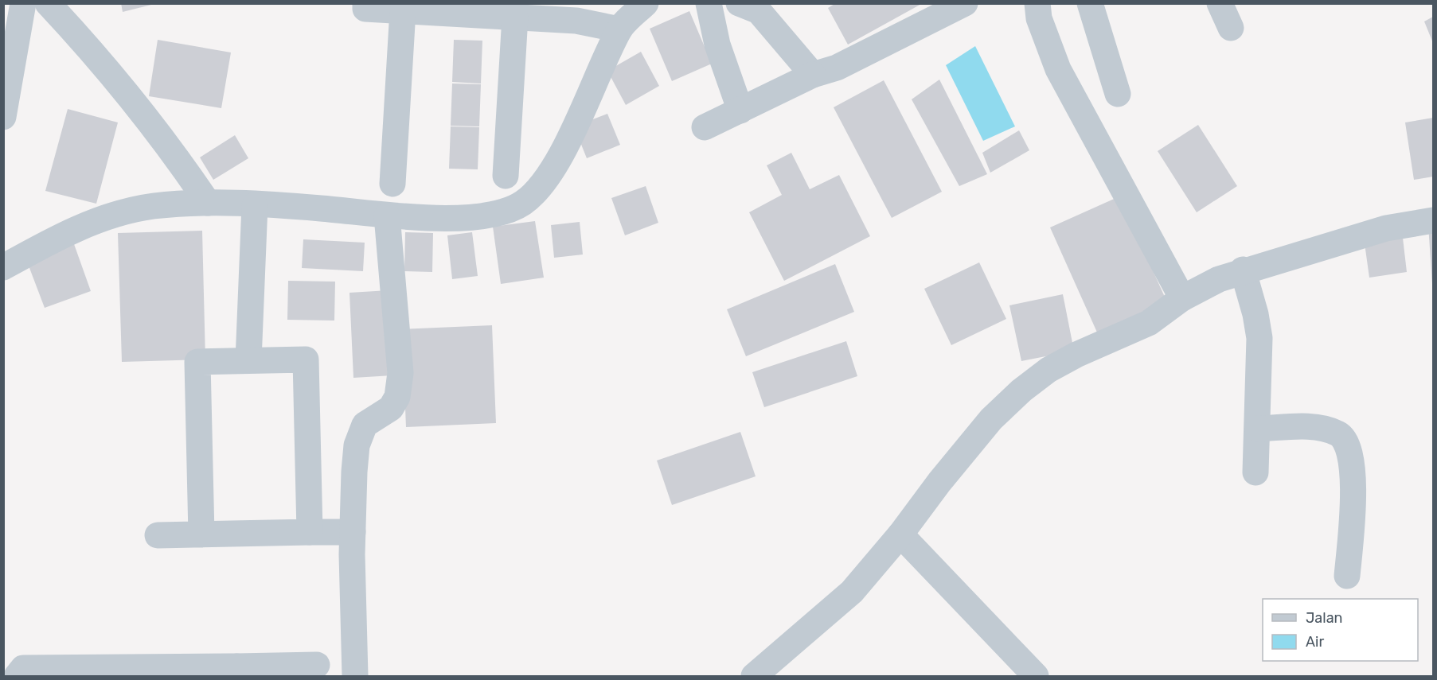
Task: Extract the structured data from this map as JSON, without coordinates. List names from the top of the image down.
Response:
{
  "legend": ["Jalan", "Air"]
}
